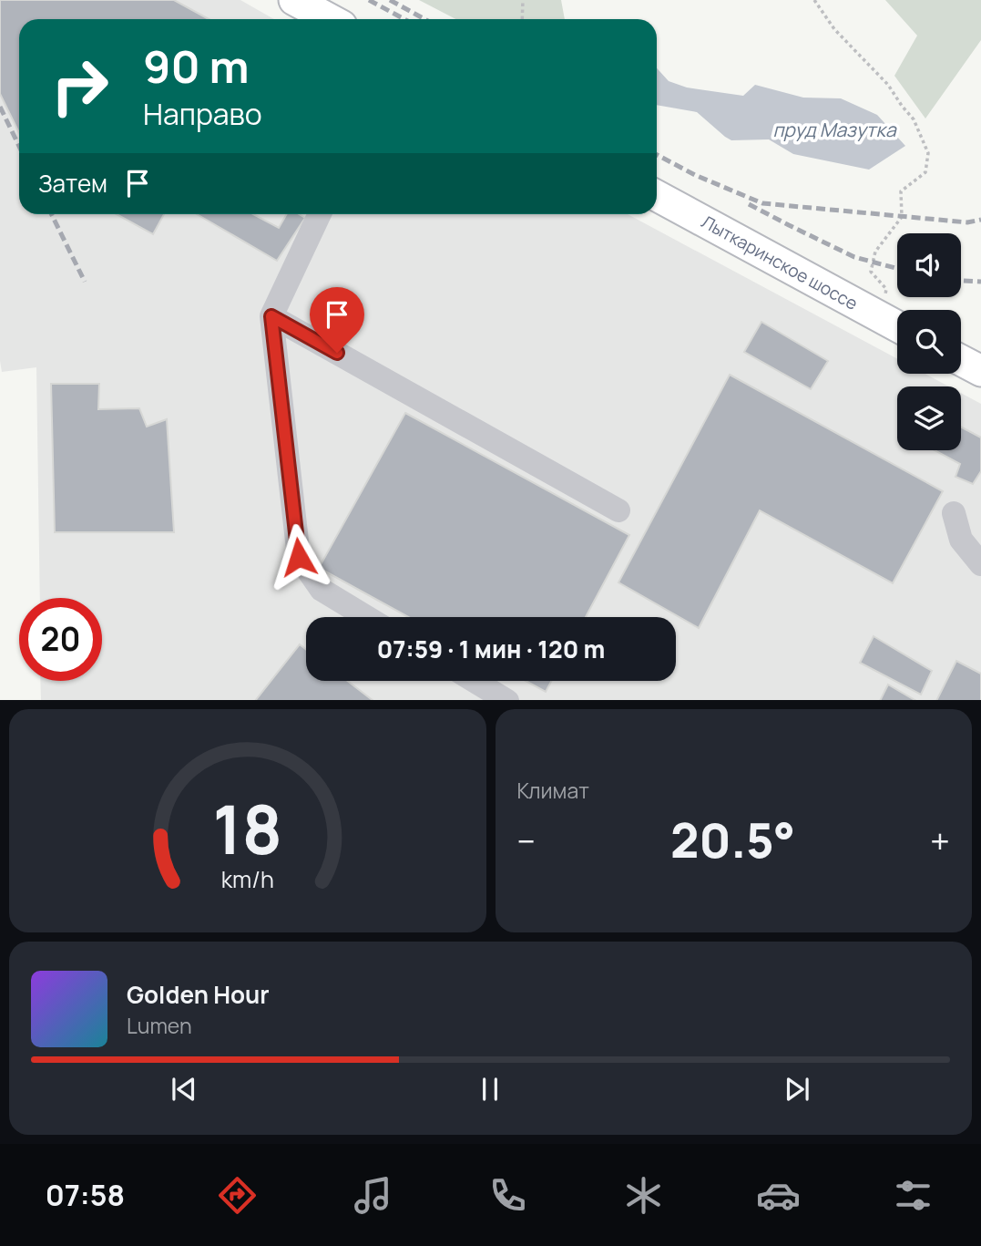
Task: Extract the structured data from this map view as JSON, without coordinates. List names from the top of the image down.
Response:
{
  "streets": {
    "main road": ["Лыткаринское шоссе"]
  },
  "water": ["пруд Мазутка"],
  "page": {
    "turn": ["90 m", "Направо"],
    "then": "Затем",
    "limit": "20",
    "trip": "07:59 · 1 мин · 120 m",
    "tile": "Климат",
    "heat": ["−", "20.5°", "+"],
    "song": ["Golden Hour", "Lumen"],
    "tabs": "07:58",
    "gauge": ["18", "km/h"]
  }
}
